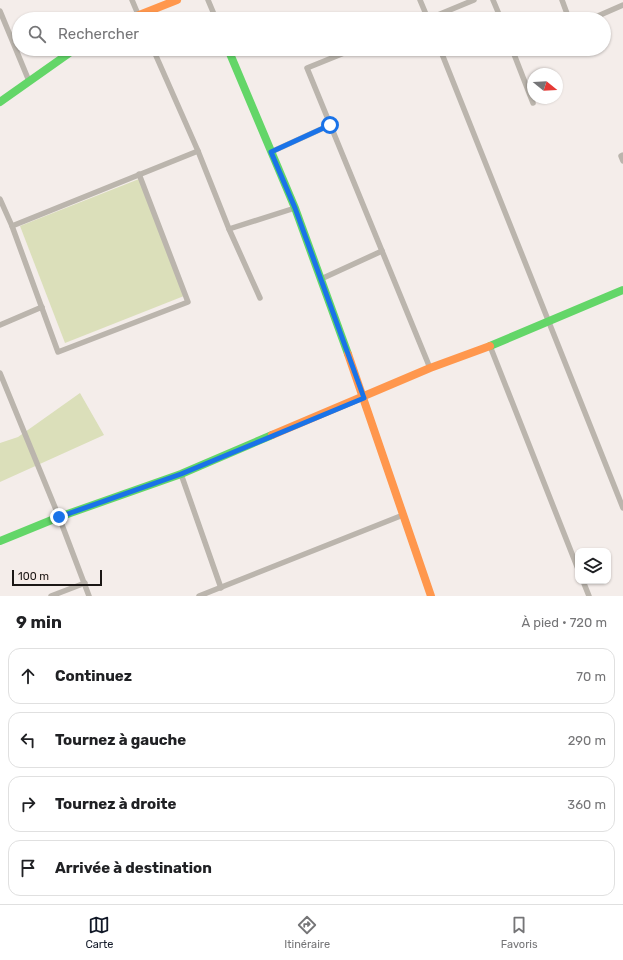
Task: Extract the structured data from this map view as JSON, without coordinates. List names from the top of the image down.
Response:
{
  "scale_bar": "100 m",
  "north": "right",
  "page": {
    "search": "Rechercher",
    "scale": "100 m",
    "heading": ["9 min", "À pied · 720 m"],
    "list": [
      ["Continuez", "70 m"],
      ["Tournez à gauche", "290 m"],
      ["Tournez à droite", "360 m"],
      "Arrivée à destination"
    ],
    "nav": ["Carte", "Itinéraire", "Favoris"]
  }
}
